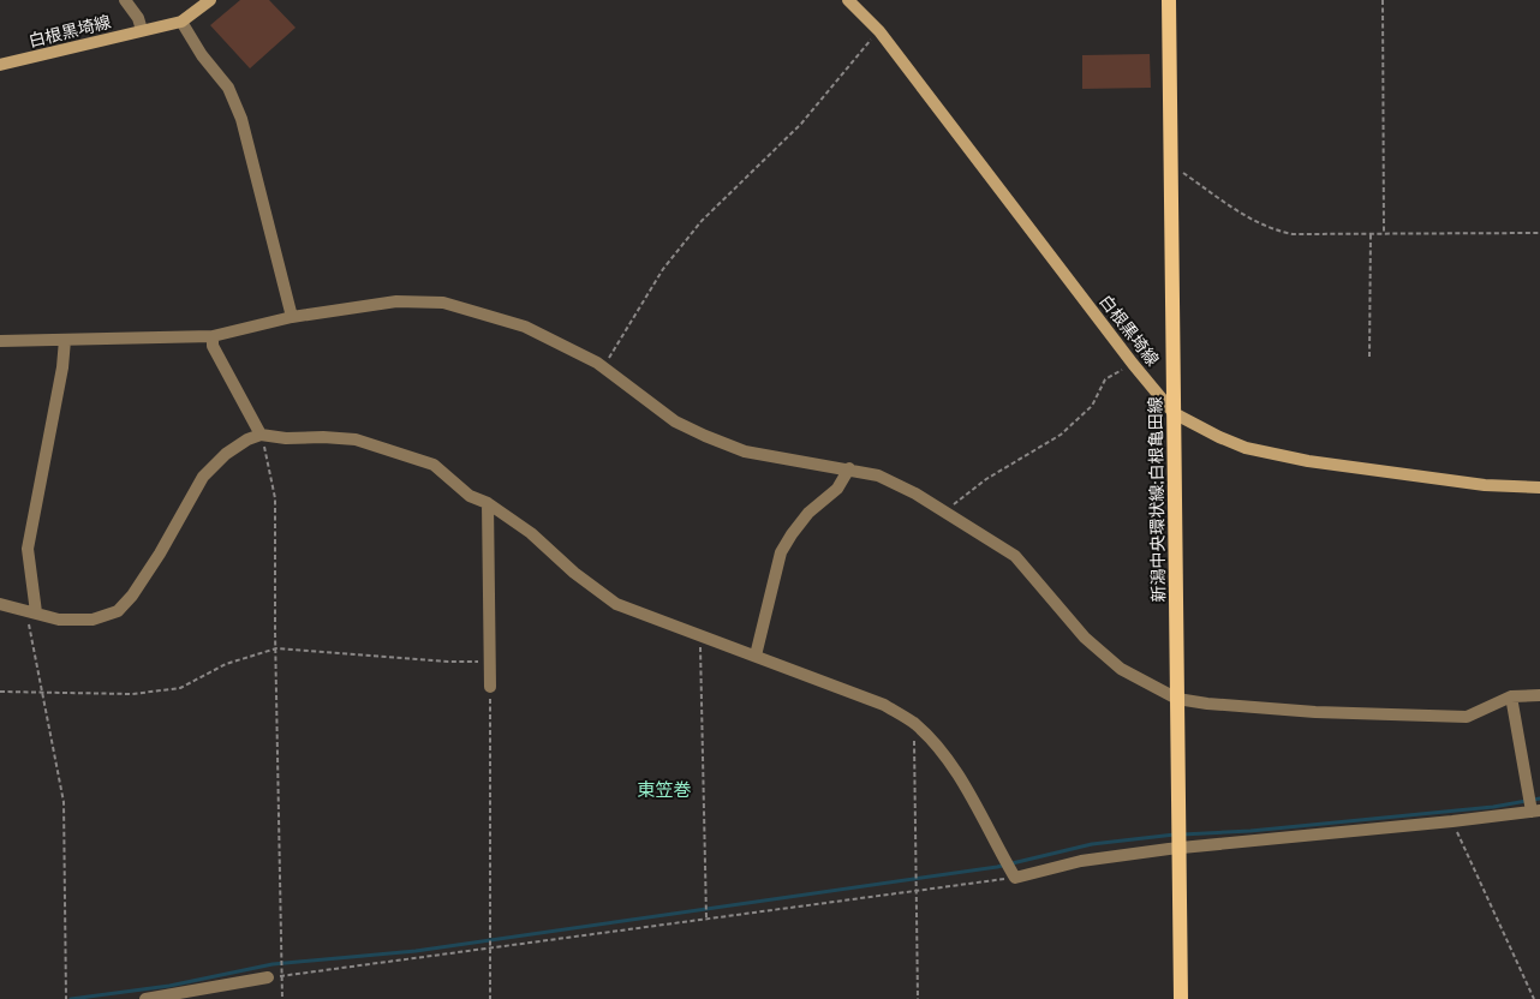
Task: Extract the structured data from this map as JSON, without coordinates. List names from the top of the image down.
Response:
{
  "streets": {
    "main road": ["白根黒埼線", "新潟中央環状線;白根亀田線"]
  },
  "crossings": [
    ["白根黒埼線", "新潟中央環状線;白根亀田線"]
  ],
  "districts": ["東笠巻"]
}
